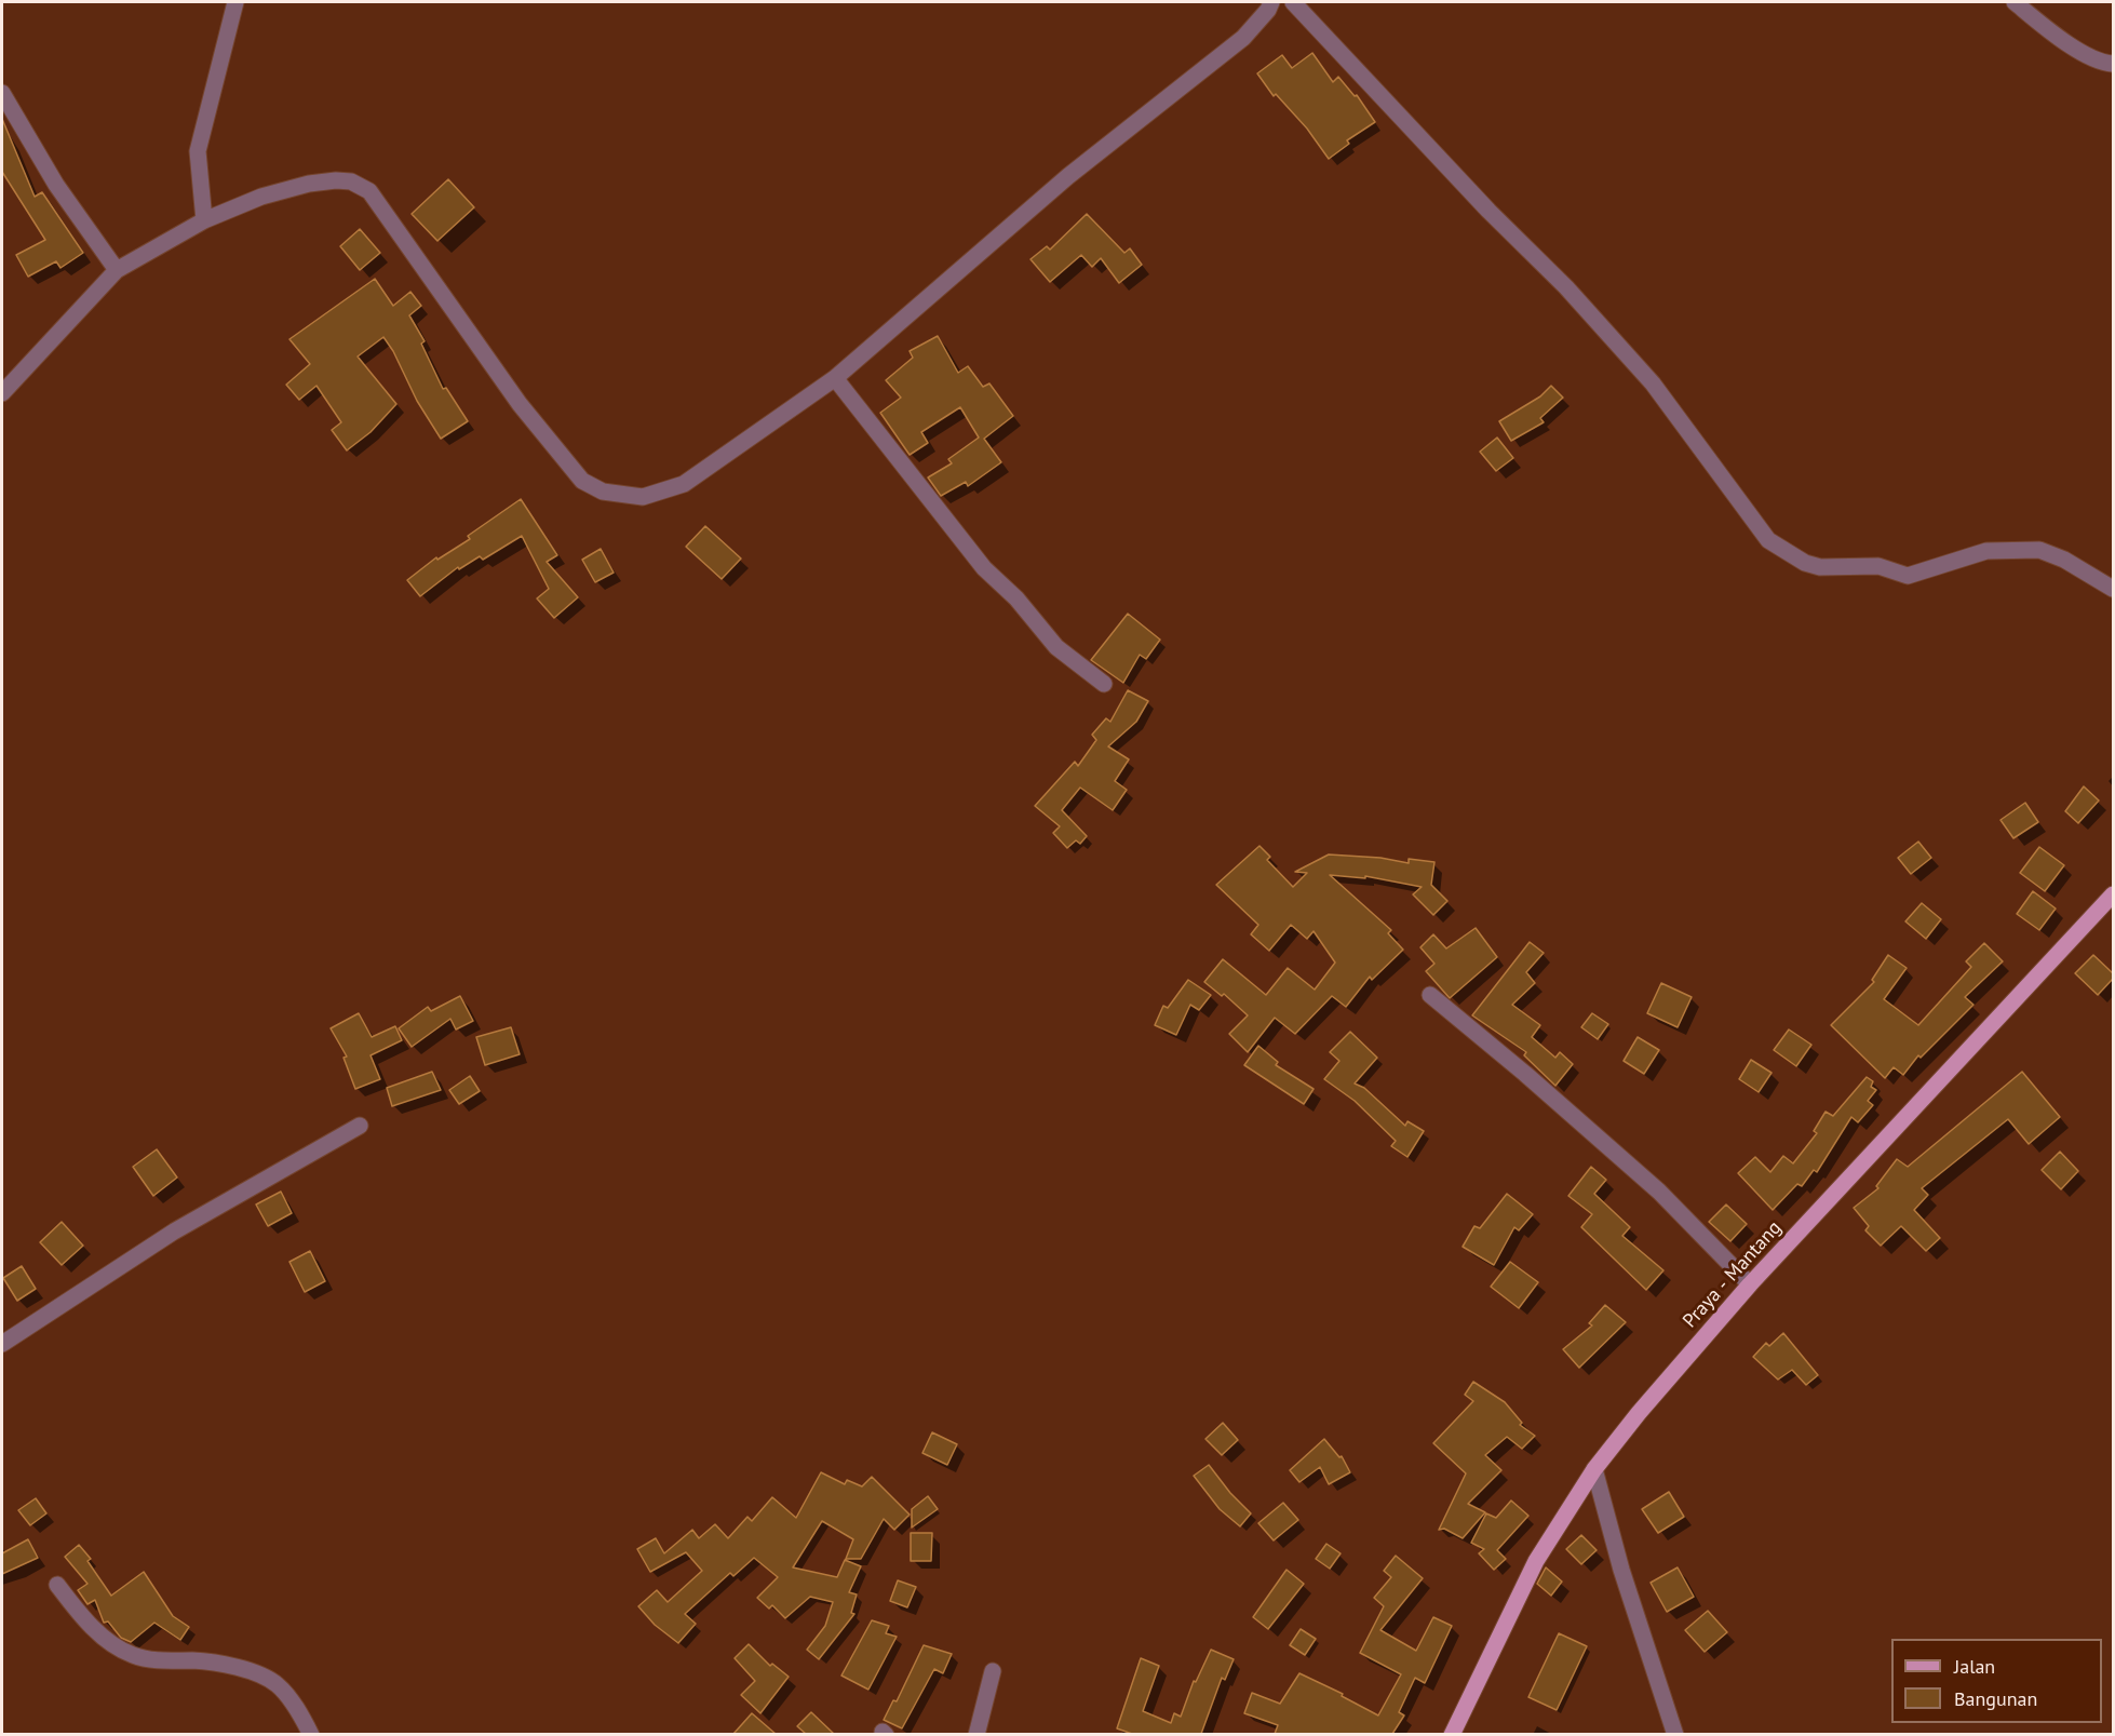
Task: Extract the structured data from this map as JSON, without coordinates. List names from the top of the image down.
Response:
{
  "streets": {
    "main road": ["Praya - Mantang"]
  },
  "legend": ["Jalan", "Bangunan"]
}
